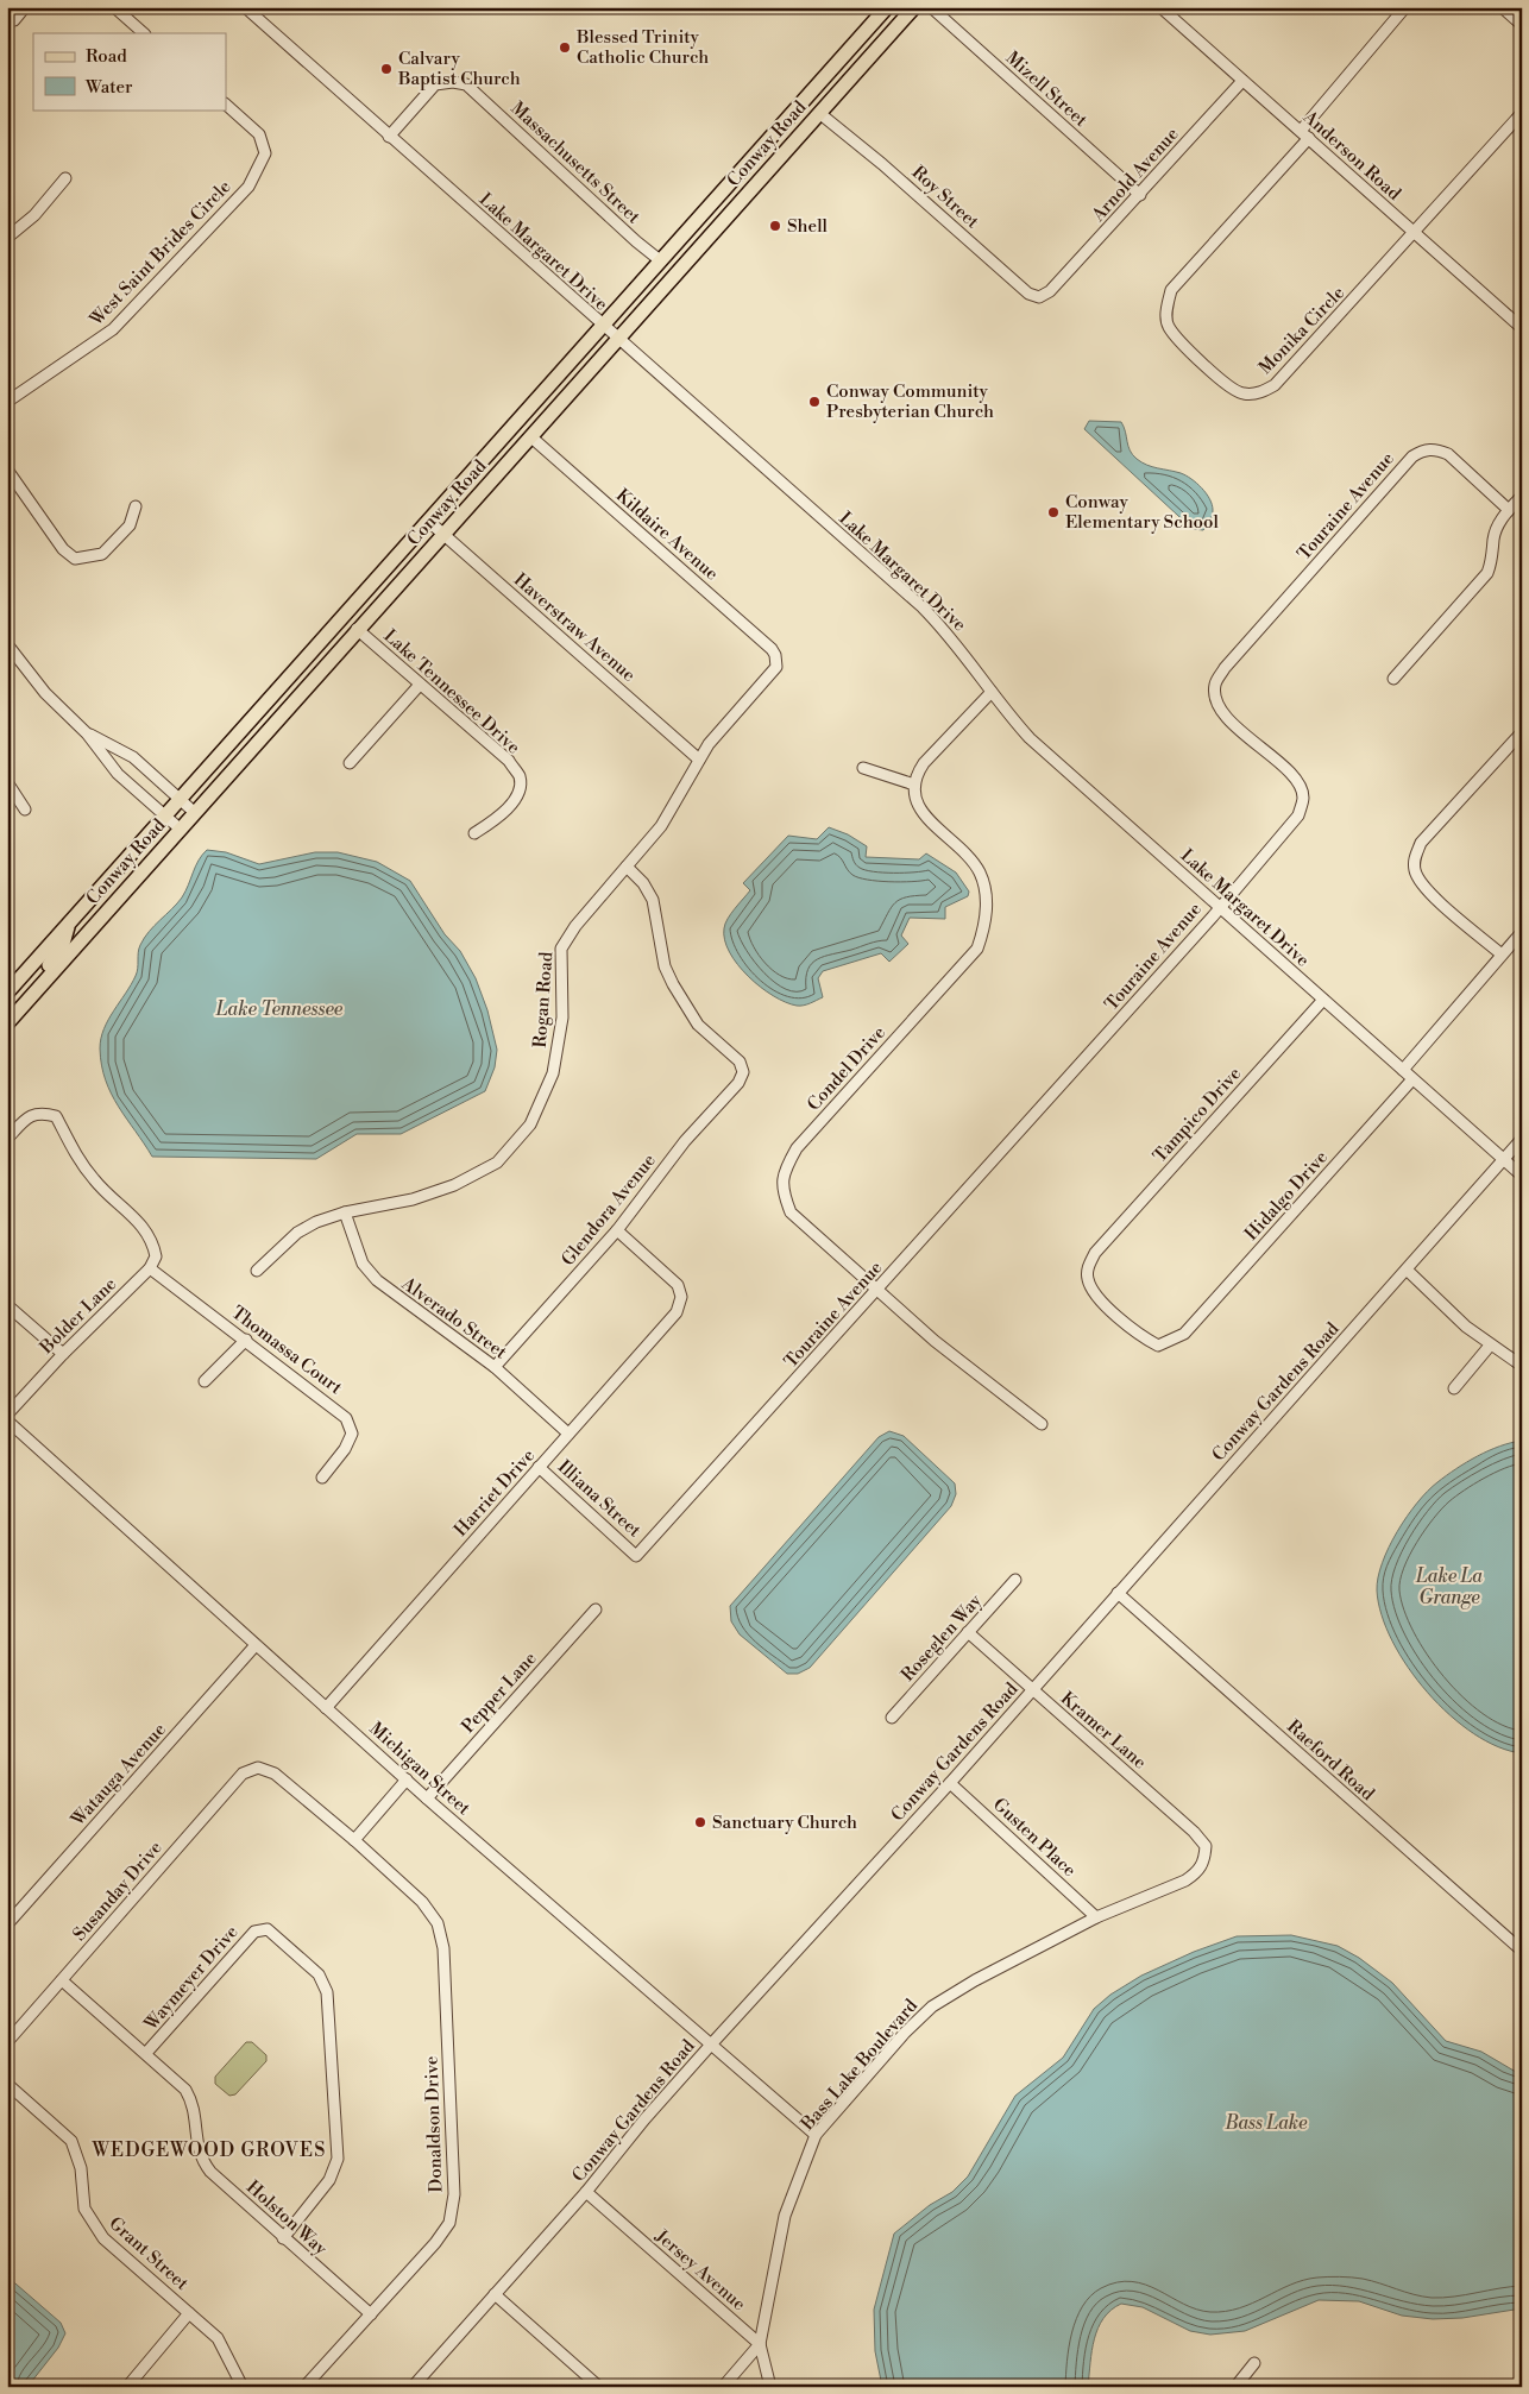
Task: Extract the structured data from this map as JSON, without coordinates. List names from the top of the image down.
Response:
{
  "streets": {
    "main road": ["Conway Road"],
    "street": [
      "Mizell Street",
      "Anderson Road",
      "Massachusetts Street",
      "Arnold Avenue",
      "Roy Street",
      "Lake Margaret Drive",
      "West Saint Brides Circle",
      "Monika Circle",
      "Touraine Avenue",
      "Kildaire Avenue",
      "Haverstraw Avenue",
      "Lake Tennessee Drive",
      "Rogan Road",
      "Condel Drive",
      "Tampico Drive",
      "Hidalgo Drive",
      "Glendora Avenue",
      "Bolder Lane",
      "Alverado Street",
      "Thomassa Court",
      "Conway Gardens Road",
      "Harriet Drive",
      "Illiana Street",
      "Roseglen Way",
      "Pepper Lane",
      "Kramer Lane",
      "Raeford Road",
      "Michigan Street",
      "Watauga Avenue",
      "Gusten Place",
      "Susanday Drive",
      "Waymeyer Drive",
      "Bass Lake Boulevard",
      "Donaldson Drive",
      "Holston Way",
      "Grant Street",
      "Jersey Avenue"
    ]
  },
  "crossings": [
    ["Mizell Street", "Arnold Avenue"],
    ["Conway Road", "Massachusetts Street"],
    ["Conway Road", "Roy Street"],
    ["Conway Road", "Lake Margaret Drive"],
    ["Conway Road", "Kildaire Avenue"],
    ["Conway Road", "Haverstraw Avenue"],
    ["Conway Road", "Lake Tennessee Drive"],
    ["Anderson Road", "Arnold Avenue"],
    ["Anderson Road", "Monika Circle"],
    ["Massachusetts Street", "Lake Margaret Drive"],
    ["Arnold Avenue", "Roy Street"],
    ["Lake Margaret Drive", "Touraine Avenue"],
    ["Lake Margaret Drive", "Tampico Drive"],
    ["Lake Margaret Drive", "Hidalgo Drive"],
    ["Lake Margaret Drive", "Conway Gardens Road"],
    ["Touraine Avenue", "Condel Drive"],
    ["Touraine Avenue", "Illiana Street"],
    ["Kildaire Avenue", "Rogan Road"],
    ["Haverstraw Avenue", "Rogan Road"],
    ["Rogan Road", "Glendora Avenue"],
    ["Rogan Road", "Alverado Street"],
    ["Tampico Drive", "Hidalgo Drive"],
    ["Glendora Avenue", "Alverado Street"],
    ["Glendora Avenue", "Harriet Drive"],
    ["Bolder Lane", "Thomassa Court"],
    ["Alverado Street", "Harriet Drive"],
    ["Conway Gardens Road", "Kramer Lane"],
    ["Conway Gardens Road", "Raeford Road"],
    ["Conway Gardens Road", "Michigan Street"],
    ["Conway Gardens Road", "Gusten Place"],
    ["Conway Gardens Road", "Jersey Avenue"],
    ["Harriet Drive", "Illiana Street"],
    ["Harriet Drive", "Michigan Street"],
    ["Roseglen Way", "Kramer Lane"],
    ["Pepper Lane", "Michigan Street"],
    ["Kramer Lane", "Bass Lake Boulevard"],
    ["Michigan Street", "Watauga Avenue"],
    ["Michigan Street", "Bass Lake Boulevard"],
    ["Gusten Place", "Bass Lake Boulevard"],
    ["Susanday Drive", "Donaldson Drive"],
    ["Susanday Drive", "Holston Way"],
    ["Waymeyer Drive", "Holston Way"],
    ["Bass Lake Boulevard", "Jersey Avenue"],
    ["Donaldson Drive", "Holston Way"]
  ],
  "districts": ["WEDGEWOOD GROVES"],
  "water": ["Lake Tennessee", "Lake La Grange", "Bass Lake"],
  "places": [
    "Blessed Trinity Catholic Church",
    "Calvary Baptist Church",
    "Shell",
    "Conway Community Presbyterian Church",
    "Conway Elementary School",
    "Sanctuary Church"
  ],
  "legend": ["Road", "Water"]
}
